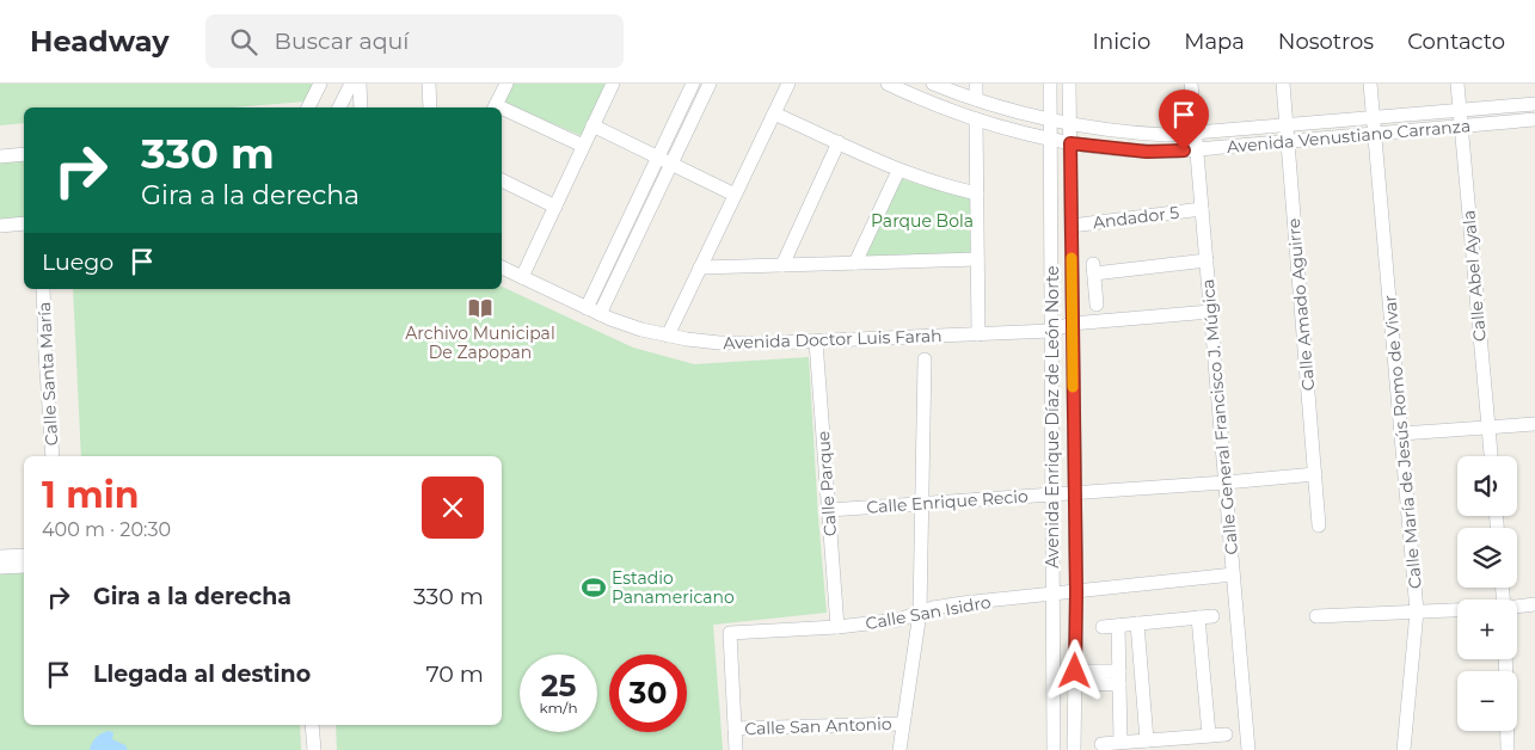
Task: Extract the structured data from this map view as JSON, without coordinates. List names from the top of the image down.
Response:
{
  "streets": {
    "street": [
      "Avenida Venustiano Carranza",
      "Andador 5",
      "Calle Abel Ayala",
      "Calle Amado Aguirre",
      "Avenida Doctor Luis Farah",
      "Calle Santa María",
      "Avenida Enrique Díaz de León Norte",
      "Calle General Francisco J. Múgica",
      "Calle María de Jesús Romo de Vivar",
      "Calle Parque",
      "Calle Enrique Recio",
      "Calle San Isidro",
      "Calle San Antonio"
    ]
  },
  "crossings": [
    ["Avenida Venustiano Carranza", "Calle Abel Ayala"],
    ["Avenida Venustiano Carranza", "Calle Amado Aguirre"],
    ["Avenida Venustiano Carranza", "Avenida Enrique Díaz de León Norte"],
    ["Avenida Venustiano Carranza", "Calle General Francisco J. Múgica"],
    ["Avenida Venustiano Carranza", "Calle María de Jesús Romo de Vivar"],
    ["Andador 5", "Avenida Enrique Díaz de León Norte"],
    ["Andador 5", "Calle General Francisco J. Múgica"],
    ["Calle Amado Aguirre", "Calle Enrique Recio"],
    ["Avenida Doctor Luis Farah", "Avenida Enrique Díaz de León Norte"],
    ["Avenida Doctor Luis Farah", "Calle General Francisco J. Múgica"],
    ["Avenida Doctor Luis Farah", "Calle Parque"],
    ["Avenida Enrique Díaz de León Norte", "Calle Enrique Recio"],
    ["Avenida Enrique Díaz de León Norte", "Calle San Isidro"],
    ["Calle General Francisco J. Múgica", "Calle Enrique Recio"],
    ["Calle General Francisco J. Múgica", "Calle San Isidro"],
    ["Calle Parque", "Calle Enrique Recio"],
    ["Calle Parque", "Calle San Isidro"],
    ["Calle San Isidro", "Calle San Antonio"]
  ],
  "parks": ["Parque Bola"],
  "places": {
    "library": ["Archivo Municipal De Zapopan"],
    "sports": ["Estadio Panamericano"]
  },
  "page": {
    "header": "Headway",
    "search": "Buscar aquí",
    "nav": [
      "Inicio",
      "Mapa",
      "Nosotros",
      "Contacto"
    ],
    "turn": ["330 m", "Gira a la derecha"],
    "then": "Luego",
    "map_buttons": ["+", "−"],
    "heading": ["1 min", "400 m · 20:30"],
    "list": [
      {
        "name": "Gira a la derecha",
        "value": "330 m"
      },
      {
        "name": "Llegada al destino",
        "value": "70 m"
      }
    ],
    "speed": "25 km/h",
    "limit": "30"
  }
}
